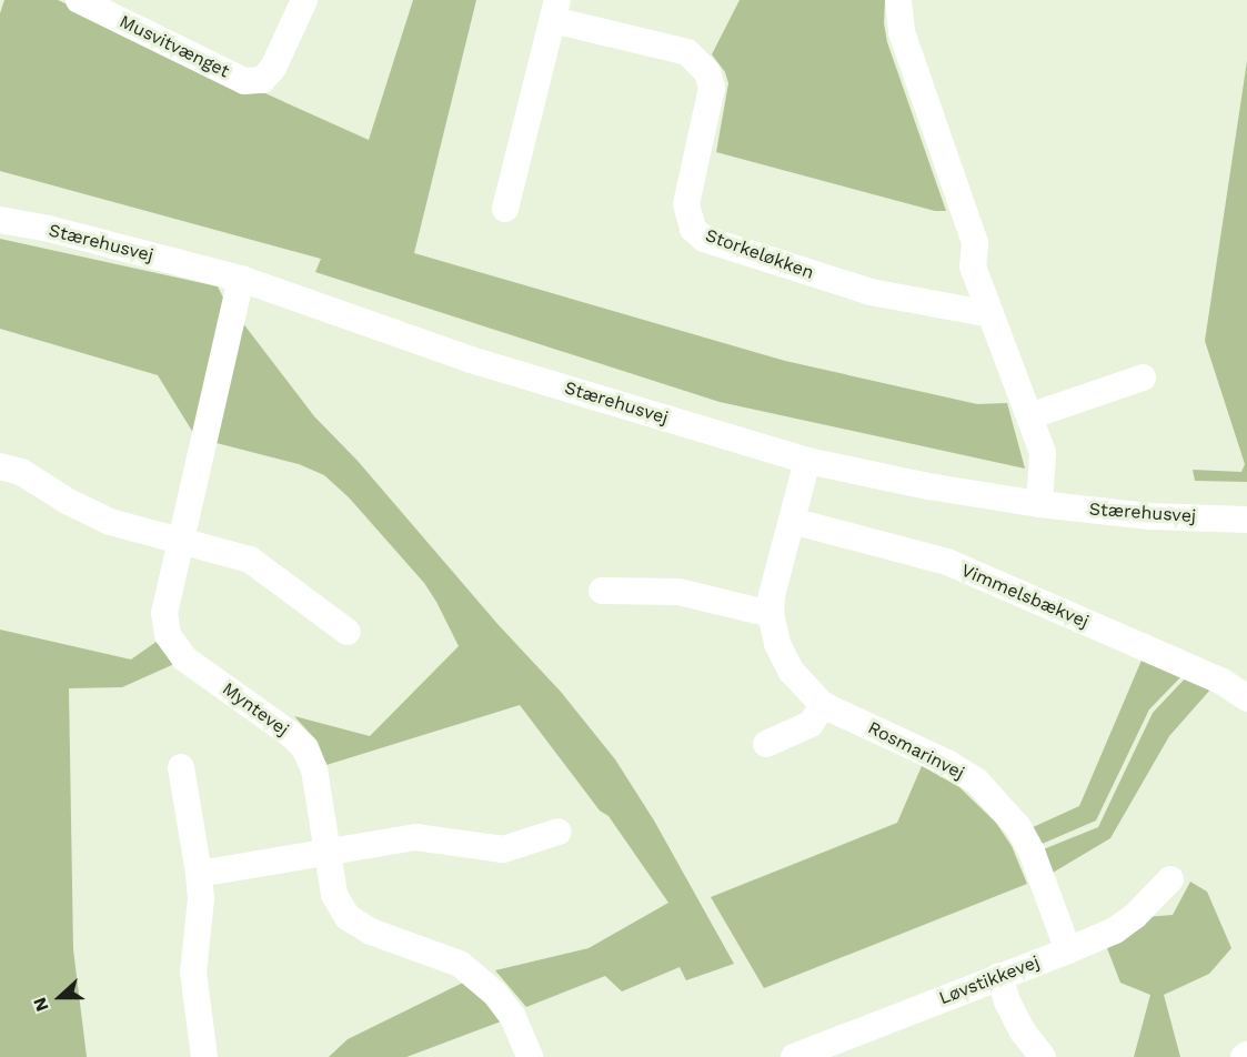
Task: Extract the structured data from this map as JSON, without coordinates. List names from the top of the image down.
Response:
{
  "streets": {
    "street": [
      "Musvitvænget",
      "Stærehusvej",
      "Storkeløkken",
      "Vimmelsbækvej",
      "Myntevej",
      "Rosmarinvej",
      "Løvstikkevej"
    ]
  },
  "crossings": [
    ["Stærehusvej", "Myntevej"],
    ["Stærehusvej", "Rosmarinvej"],
    ["Vimmelsbækvej", "Rosmarinvej"],
    ["Rosmarinvej", "Løvstikkevej"]
  ],
  "north": "left"
}
